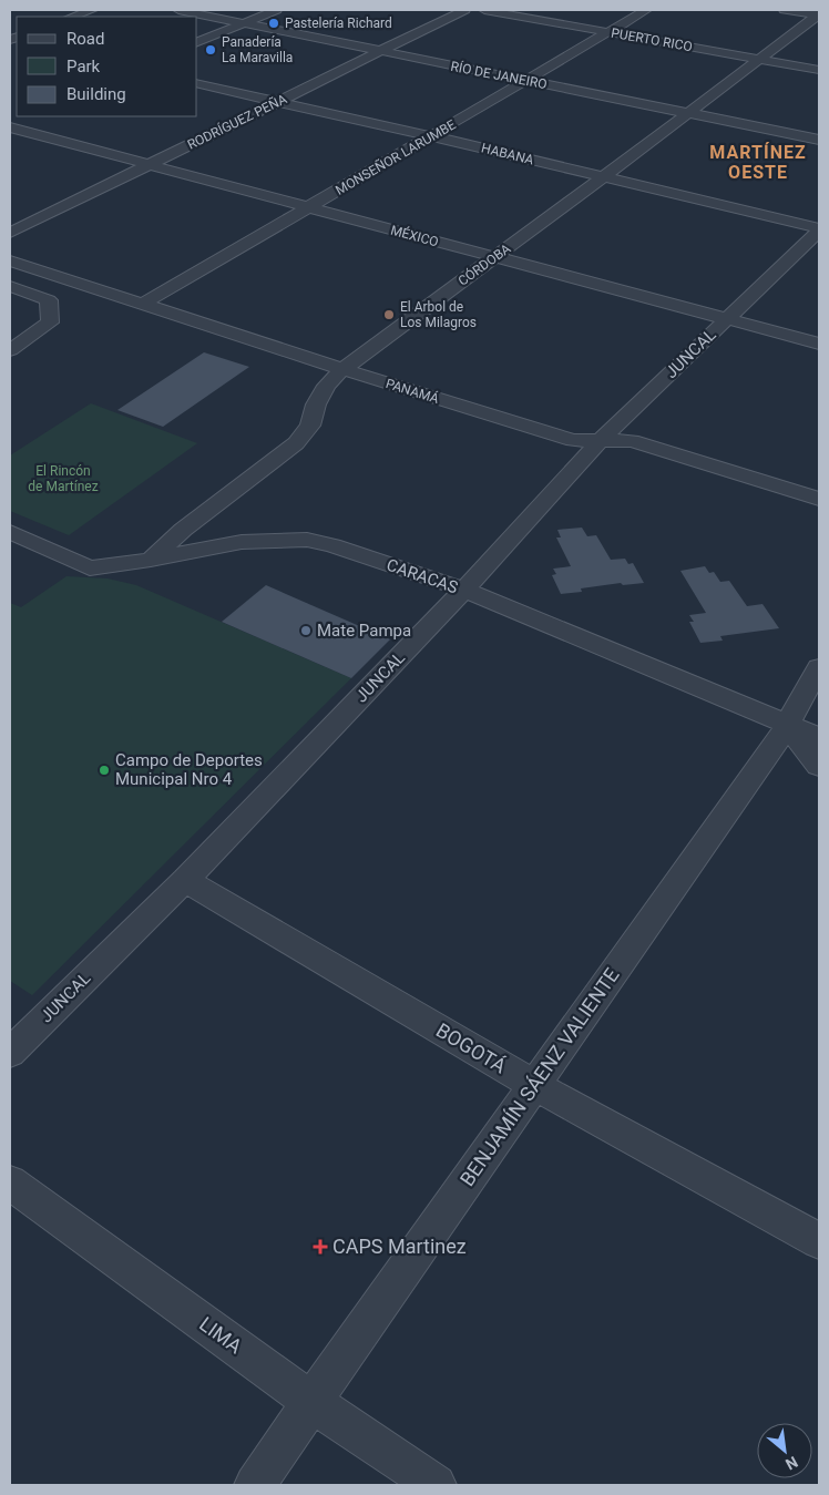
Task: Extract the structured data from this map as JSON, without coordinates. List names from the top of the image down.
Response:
{
  "streets": {
    "street": [
      "PUERTO RICO",
      "RÍO DE JANEIRO",
      "RODRÍGUEZ PEÑA",
      "HABANA",
      "MONSEÑOR LARUMBE",
      "MÉXICO",
      "CÓRDOBA",
      "JUNCAL",
      "PANAMÁ",
      "CARACAS",
      "BOGOTÁ",
      "BENJAMÍN SÁENZ VALIENTE",
      "LIMA"
    ]
  },
  "crossings": [
    ["PUERTO RICO", "MONSEÑOR LARUMBE"],
    ["PUERTO RICO", "CÓRDOBA"],
    ["RÍO DE JANEIRO", "RODRÍGUEZ PEÑA"],
    ["RÍO DE JANEIRO", "MONSEÑOR LARUMBE"],
    ["RÍO DE JANEIRO", "CÓRDOBA"],
    ["RODRÍGUEZ PEÑA", "HABANA"],
    ["RODRÍGUEZ PEÑA", "MÉXICO"],
    ["HABANA", "MONSEÑOR LARUMBE"],
    ["HABANA", "CÓRDOBA"],
    ["HABANA", "JUNCAL"],
    ["MONSEÑOR LARUMBE", "MÉXICO"],
    ["MONSEÑOR LARUMBE", "PANAMÁ"],
    ["MÉXICO", "CÓRDOBA"],
    ["MÉXICO", "JUNCAL"],
    ["CÓRDOBA", "PANAMÁ"],
    ["CÓRDOBA", "CARACAS"],
    ["JUNCAL", "PANAMÁ"],
    ["JUNCAL", "CARACAS"],
    ["JUNCAL", "BOGOTÁ"],
    ["CARACAS", "BENJAMÍN SÁENZ VALIENTE"],
    ["BOGOTÁ", "BENJAMÍN SÁENZ VALIENTE"],
    ["BENJAMÍN SÁENZ VALIENTE", "LIMA"]
  ],
  "districts": ["MARTÍNEZ OESTE"],
  "parks": ["El Rincón de Martínez"],
  "places": {
    "other": [
      "Pastelería Richard",
      "Panadería La Maravilla",
      "El Arbol de Los Milagros",
      "Mate Pampa",
      "Campo de Deportes Municipal Nro 4"
    ],
    "health": ["CAPS Martinez"]
  },
  "legend": ["Road", "Park", "Building"],
  "north": "bottom right"
}
